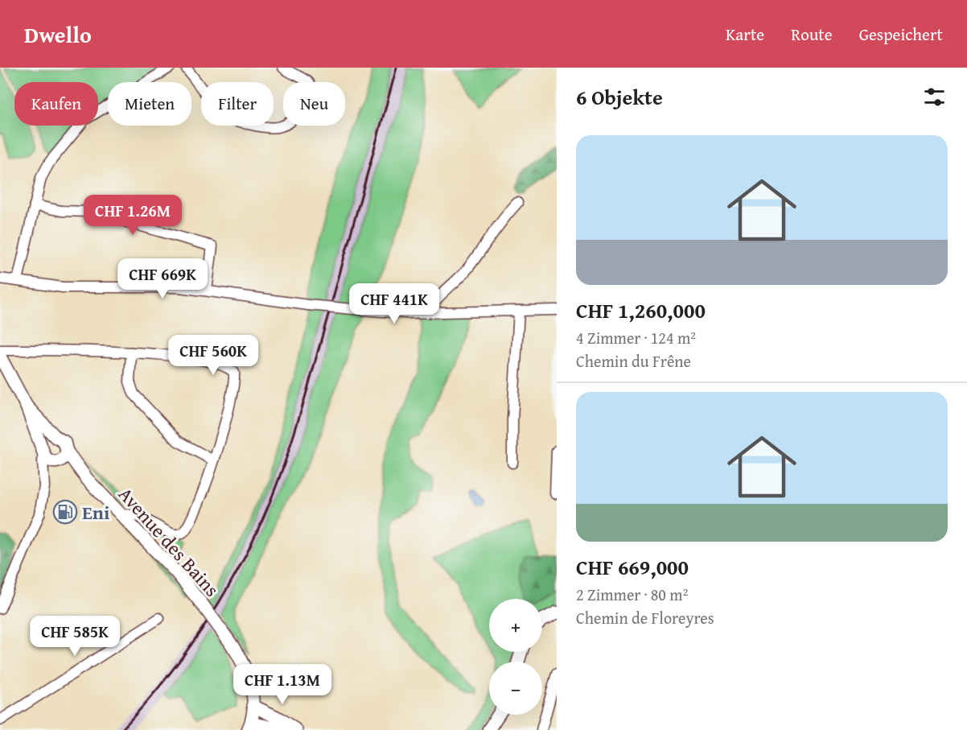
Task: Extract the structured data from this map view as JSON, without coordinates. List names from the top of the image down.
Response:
{
  "streets": {
    "main road": ["Avenue des Bains"]
  },
  "places": {
    "fuel station": ["Eni"]
  },
  "page": {
    "header": "Dwello",
    "nav": ["Karte", "Route", "Gespeichert"],
    "heading": "6 Objekte",
    "chip": [
      "Kaufen",
      "Mieten",
      "Filter",
      "Neu"
    ],
    "list": [
      {
        "name": "CHF 1,260,000",
        "note": "4 Zimmer · 124 m² · Chemin du Frêne"
      },
      {
        "name": "CHF 669,000",
        "note": "2 Zimmer · 80 m² · Chemin de Floreyres"
      }
    ],
    "price": [
      "CHF 1.26M",
      "CHF 669K",
      "CHF 441K",
      "CHF 560K",
      "CHF 585K",
      "CHF 1.13M"
    ],
    "map_buttons": ["+", "−"]
  }
}
